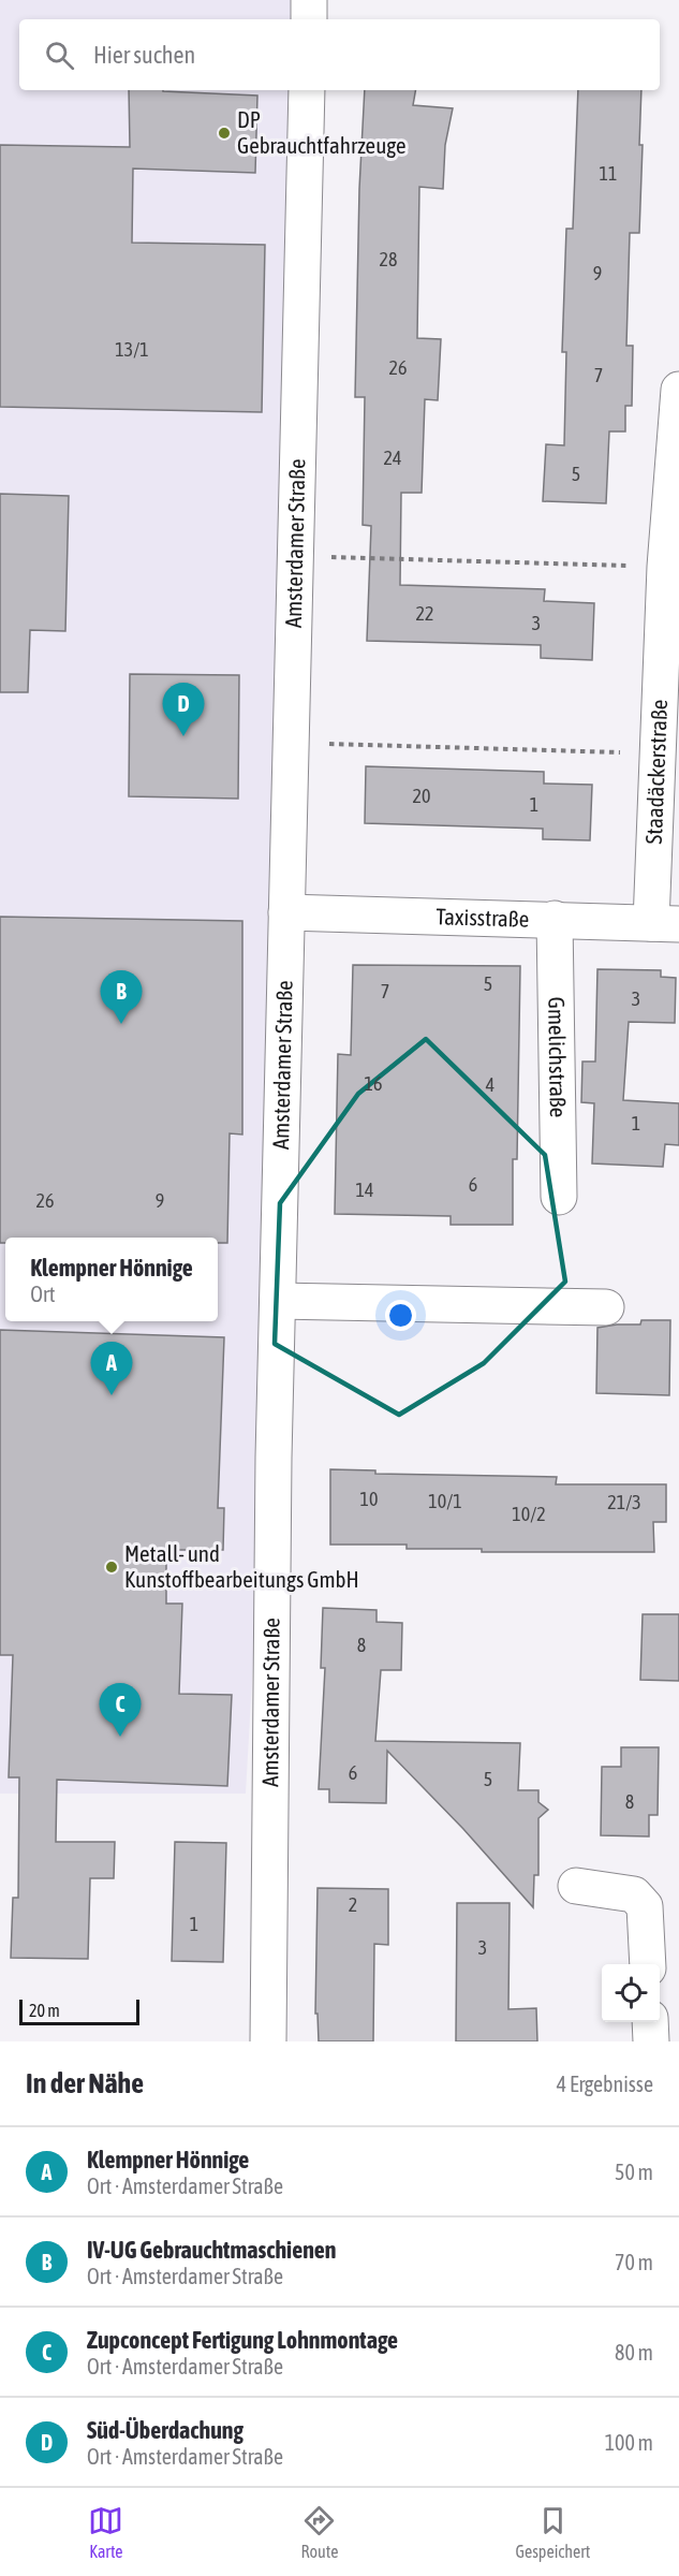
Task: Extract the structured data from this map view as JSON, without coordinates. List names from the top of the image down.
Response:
{
  "streets": {
    "street": [
      "Amsterdamer Straße",
      "Staadäckerstraße",
      "Taxisstraße",
      "Gmelichstraße"
    ]
  },
  "crossings": [
    ["Amsterdamer Straße", "Taxisstraße"],
    ["Staadäckerstraße", "Taxisstraße"],
    ["Taxisstraße", "Gmelichstraße"]
  ],
  "places": ["DP Gebrauchtfahrzeuge", "Metall- und Kunstoffbearbeitungs GmbH"],
  "house_numbers": [
    "11",
    "28",
    "9",
    "13/1",
    "26",
    "7",
    "24",
    "5",
    "22",
    "3",
    "20",
    "1",
    "5",
    "7",
    "3",
    "16",
    "4",
    "1",
    "6",
    "14",
    "26",
    "9",
    "10",
    "10/1",
    "21/3",
    "10/2",
    "8",
    "6",
    "5",
    "8",
    "2",
    "1",
    "3"
  ],
  "scale_bar": "20 m",
  "page": {
    "search": "Hier suchen",
    "pins": [
      "D",
      "B",
      "A",
      "C"
    ],
    "popup": ["Klempner Hönnige", "Ort"],
    "scale": "20 m",
    "heading": ["In der Nähe", "4 Ergebnisse"],
    "list": [
      {
        "mark": "A",
        "name": "Klempner Hönnige",
        "note": "Ort · Amsterdamer Straße",
        "value": "50 m"
      },
      {
        "mark": "B",
        "name": "IV-UG Gebrauchtmaschienen",
        "note": "Ort · Amsterdamer Straße",
        "value": "70 m"
      },
      {
        "mark": "C",
        "name": "Zupconcept Fertigung Lohnmontage",
        "note": "Ort · Amsterdamer Straße",
        "value": "80 m"
      },
      {
        "mark": "D",
        "name": "Süd-Überdachung",
        "note": "Ort · Amsterdamer Straße",
        "value": "100 m"
      }
    ],
    "nav": ["Karte", "Route", "Gespeichert"]
  }
}
